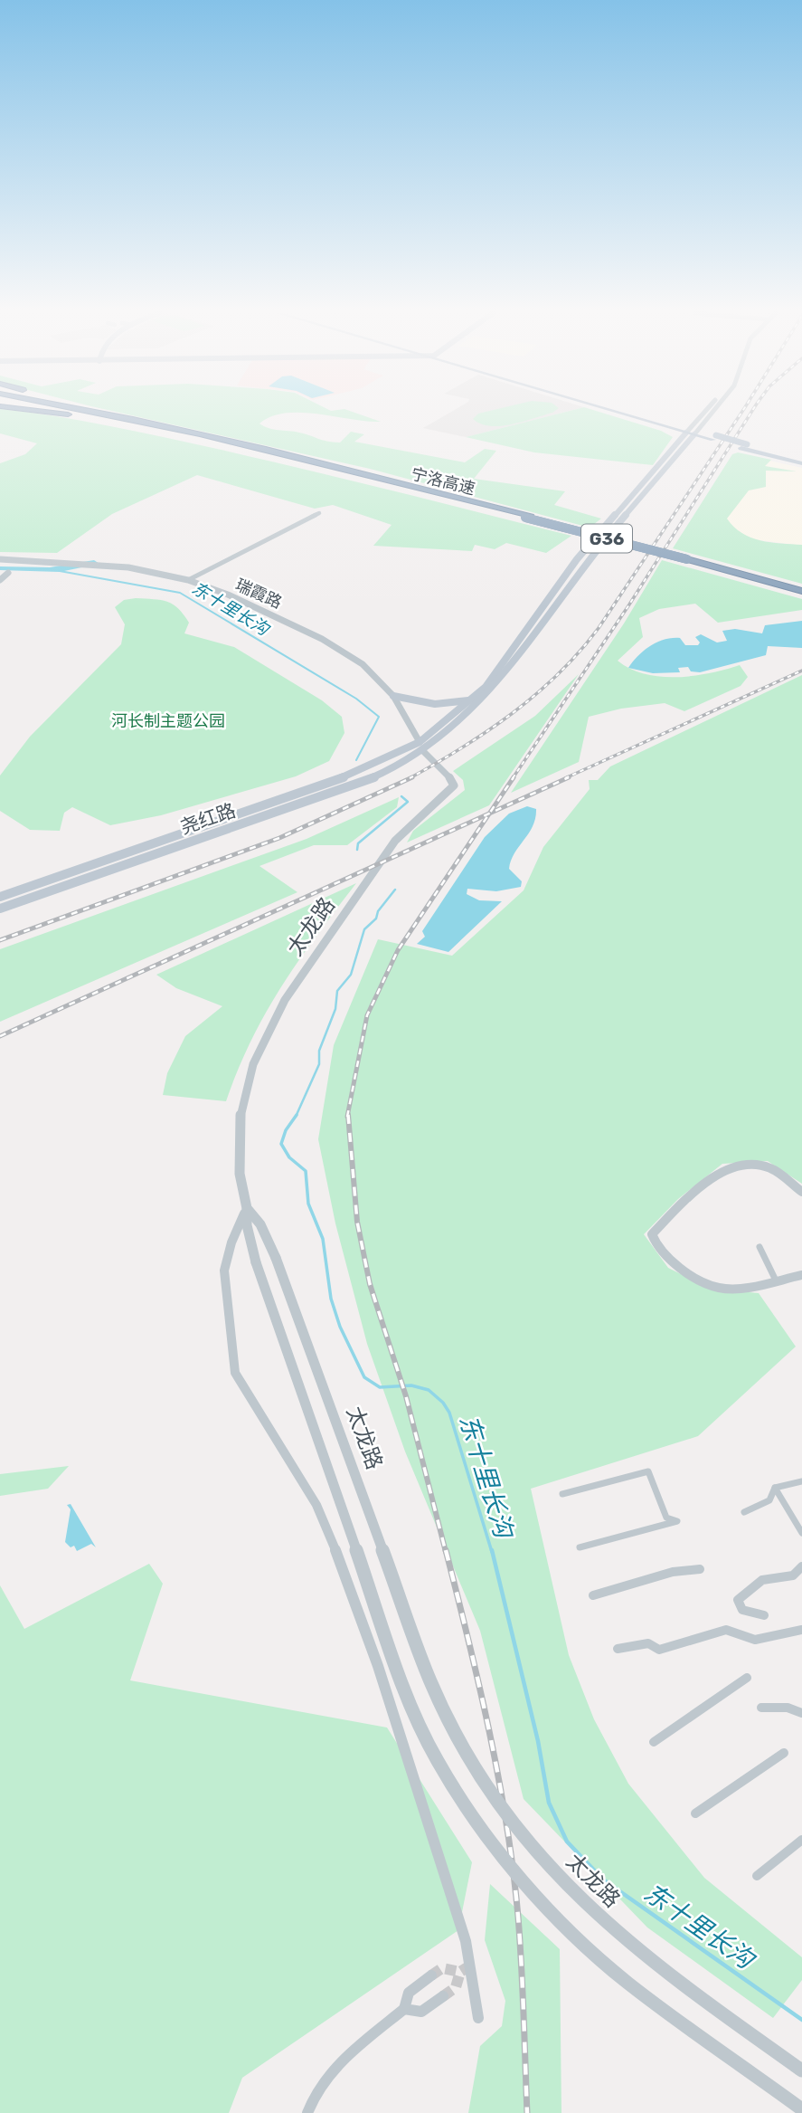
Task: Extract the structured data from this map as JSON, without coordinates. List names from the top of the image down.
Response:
{
  "streets": {
    "highway": ["宁洛高速", "G36"],
    "main road": ["尧红路"],
    "street": ["瑞霞路", "太龙路"]
  },
  "crossings": [
    ["瑞霞路", "尧红路"],
    ["瑞霞路", "太龙路"],
    ["尧红路", "太龙路"]
  ],
  "water": ["东十里长沟"],
  "parks": ["河长制主题公园"]
}
